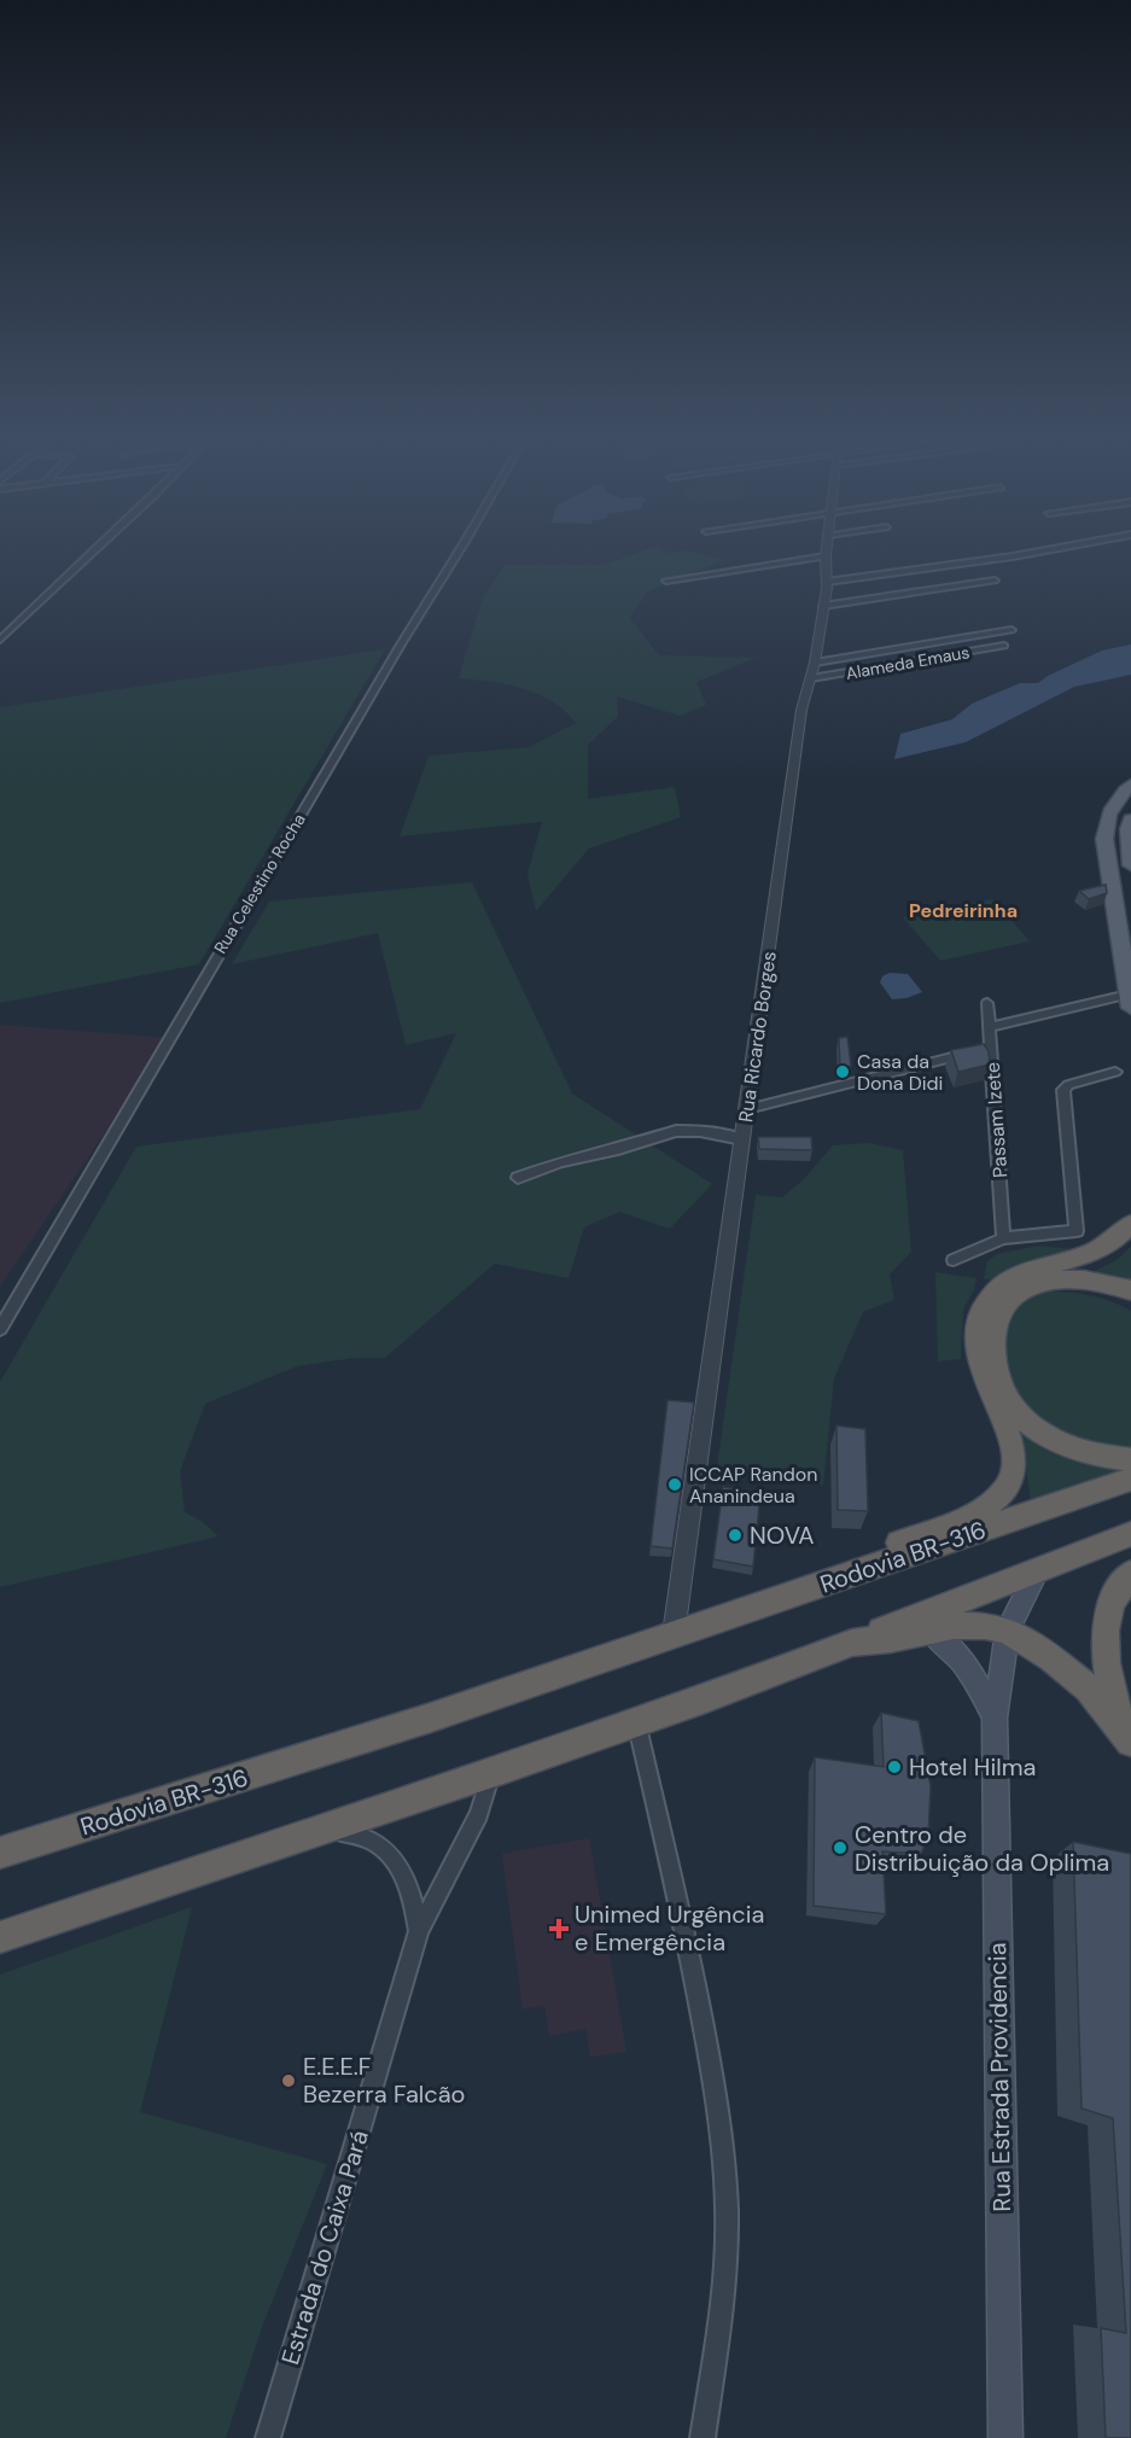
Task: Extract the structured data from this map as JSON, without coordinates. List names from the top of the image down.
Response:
{
  "streets": {
    "highway": ["Rodovia BR-316"],
    "main road": ["Rua Estrada Providencia"],
    "street": [
      "Alameda Emaus",
      "Rua Celestino Rocha",
      "Rua Ricardo Borges",
      "Passam Izete",
      "Estrada do Caixa Pará"
    ]
  },
  "crossings": [
    ["Alameda Emaus", "Rua Ricardo Borges"],
    ["Rua Ricardo Borges", "Rodovia BR-316"]
  ],
  "districts": ["Pedreirinha"],
  "places": {
    "other": [
      "Casa da Dona Didi",
      "ICCAP Randon Ananindeua",
      "NOVA",
      "Hotel Hilma",
      "Centro de Distribuição da Oplima",
      "E.E.E.F Bezerra Falcão"
    ],
    "health": ["Unimed Urgência e Emergência"]
  }
}
